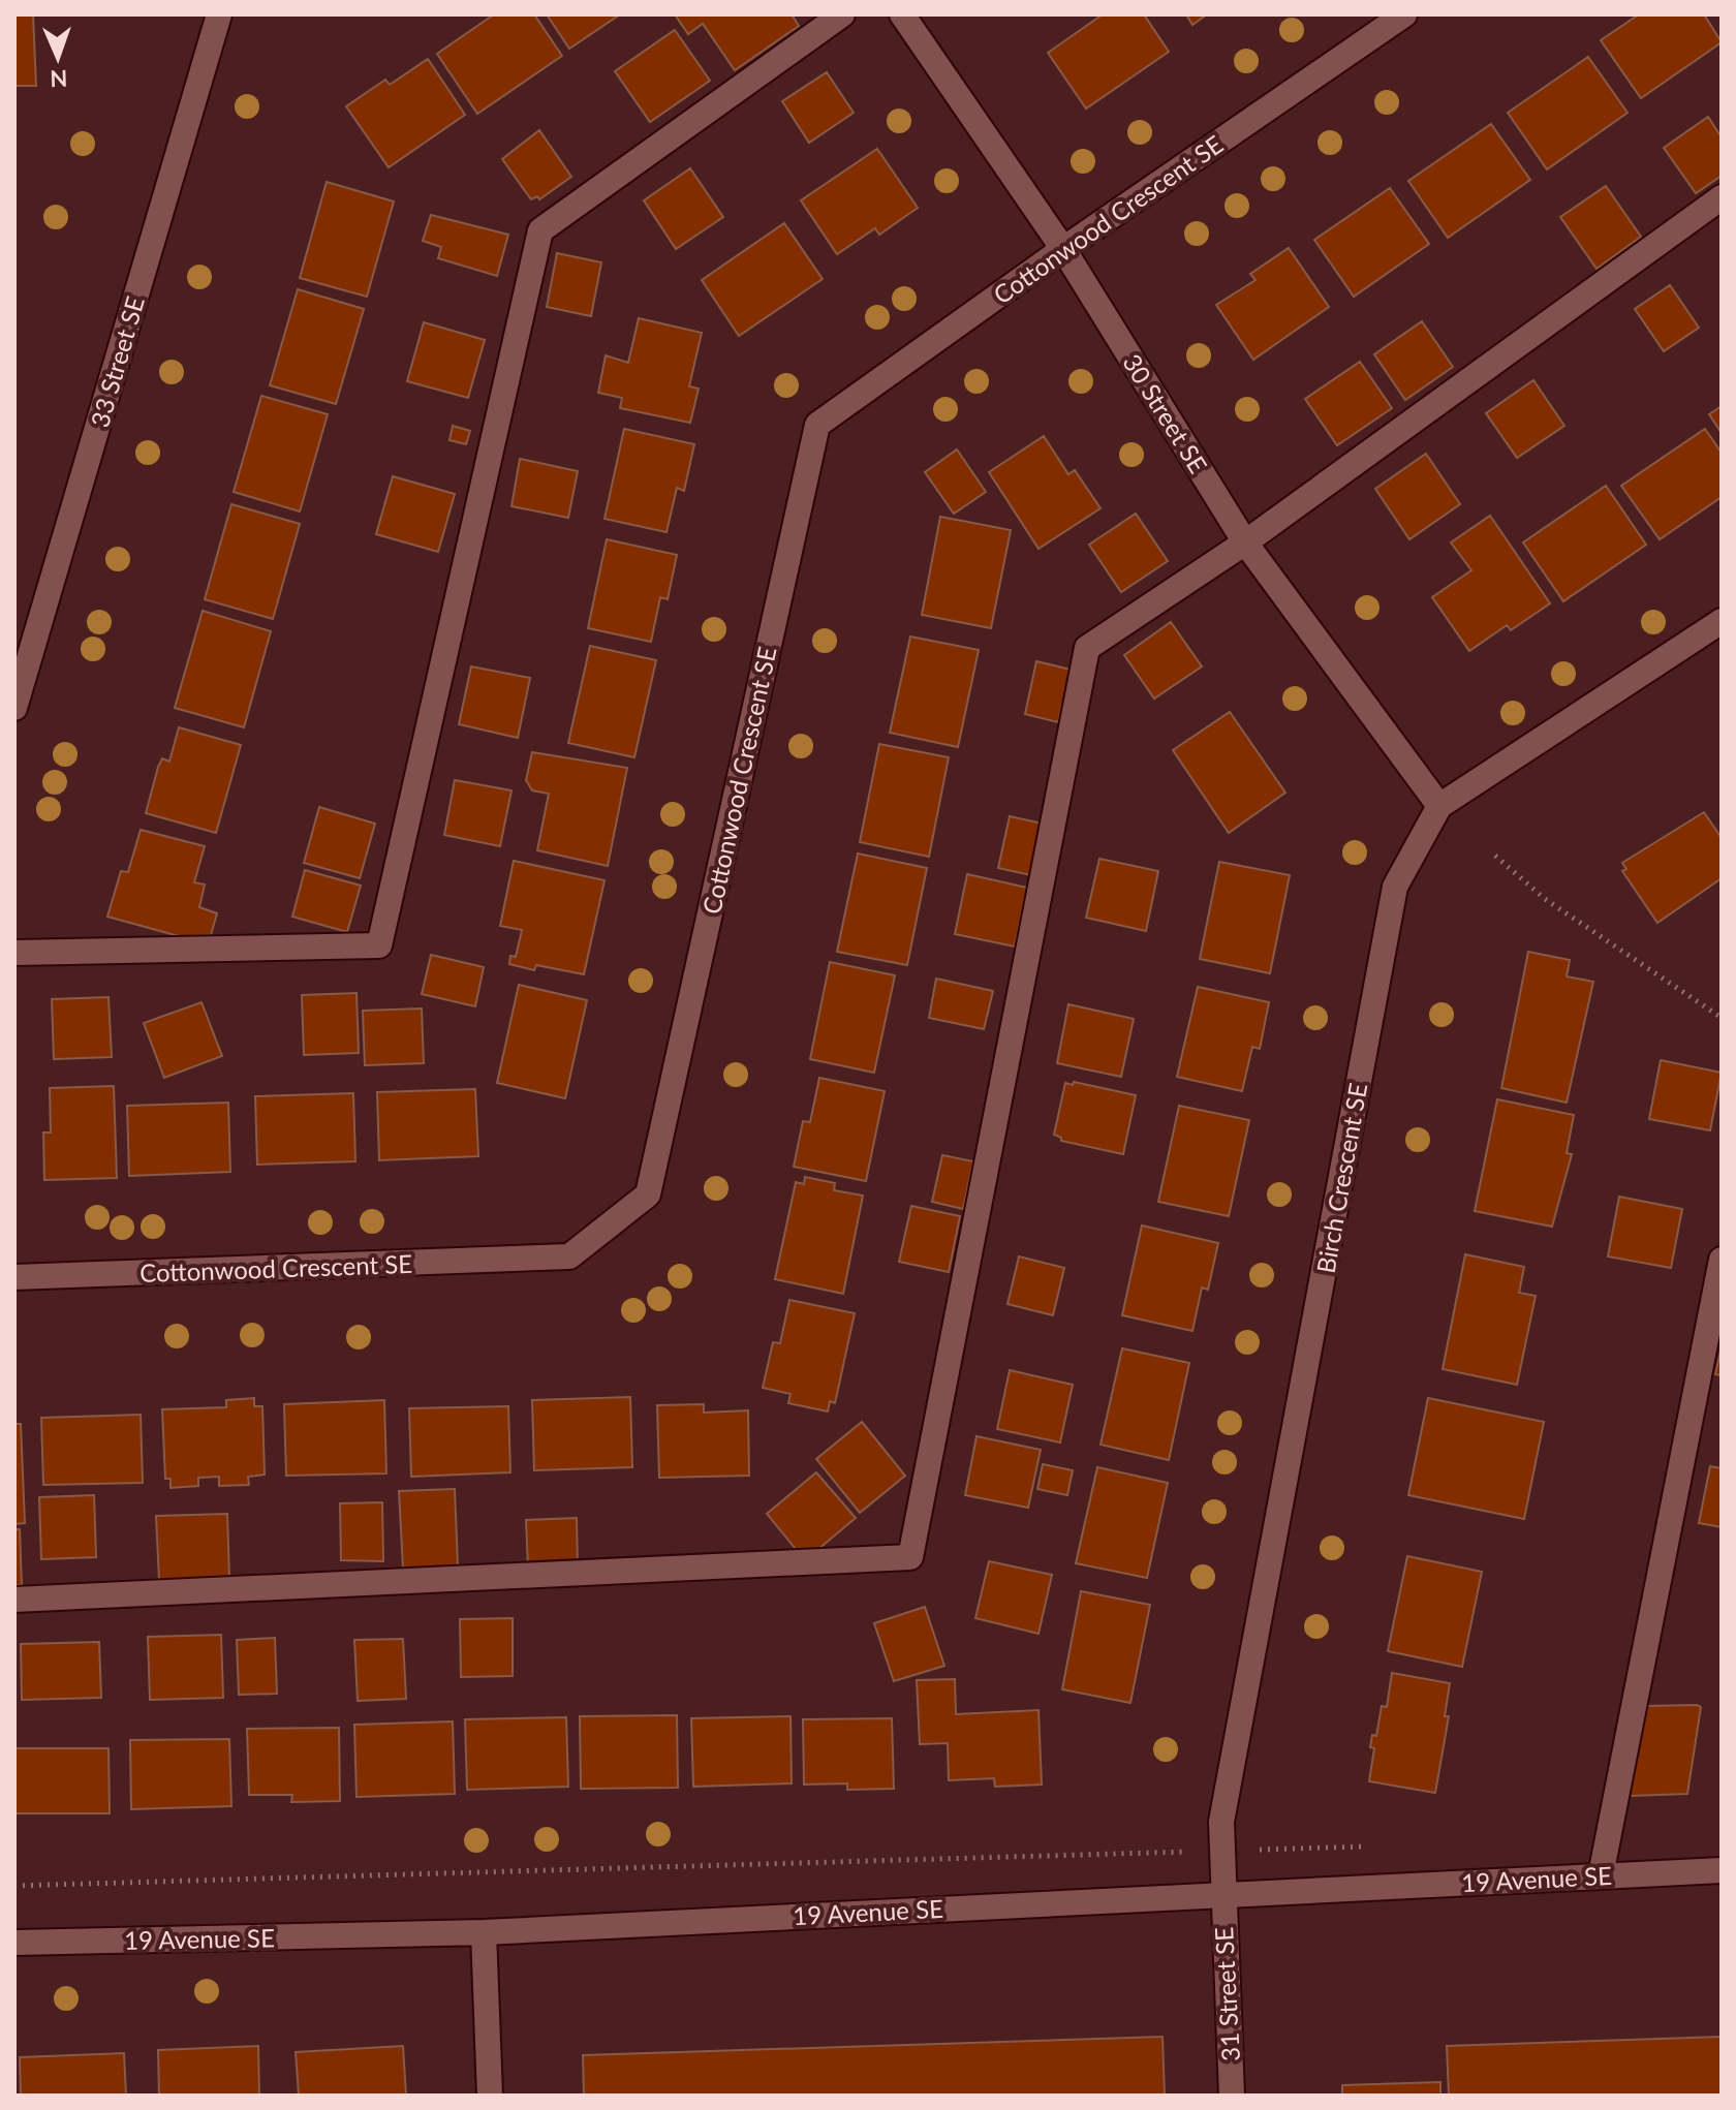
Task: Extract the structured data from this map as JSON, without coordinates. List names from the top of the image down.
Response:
{
  "streets": {
    "street": [
      "Cottonwood Crescent SE",
      "33 Street SE",
      "30 Street SE",
      "Birch Crescent SE",
      "19 Avenue SE",
      "31 Street SE"
    ]
  },
  "crossings": [
    ["Cottonwood Crescent SE", "30 Street SE"],
    ["30 Street SE", "Birch Crescent SE"],
    ["Birch Crescent SE", "19 Avenue SE"],
    ["Birch Crescent SE", "31 Street SE"],
    ["19 Avenue SE", "31 Street SE"]
  ],
  "north": "bottom"
}
